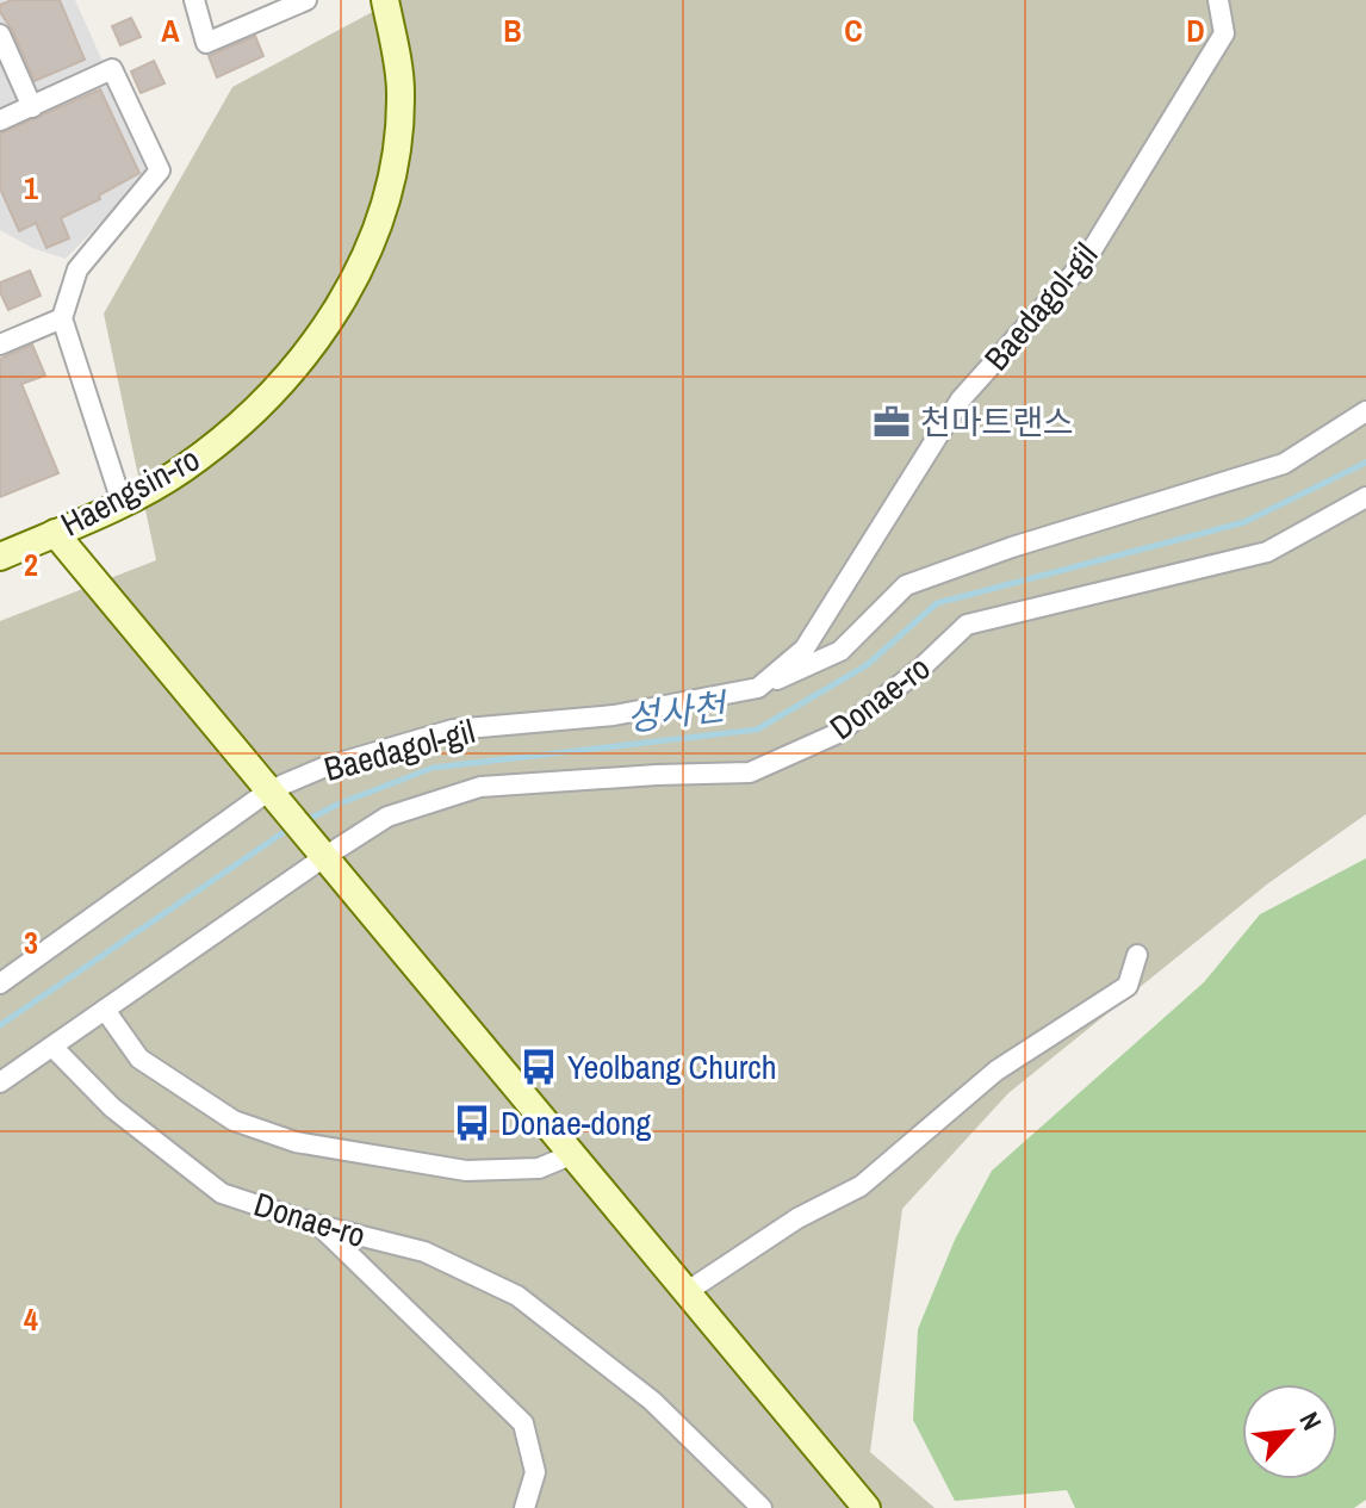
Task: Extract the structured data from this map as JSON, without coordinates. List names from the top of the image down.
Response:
{
  "streets": {
    "street": ["Baedagol-gil", "Haengsin-ro", "Donae-ro"]
  },
  "water": ["성사천"],
  "places": {
    "office": ["천마트랜스"],
    "bus stop": ["Yeolbang Church", "Donae-dong"]
  },
  "north": "top right",
  "grid": {
    "columns": [
      "A",
      "B",
      "C",
      "D"
    ],
    "rows": [
      "1",
      "2",
      "3",
      "4"
    ]
  }
}
